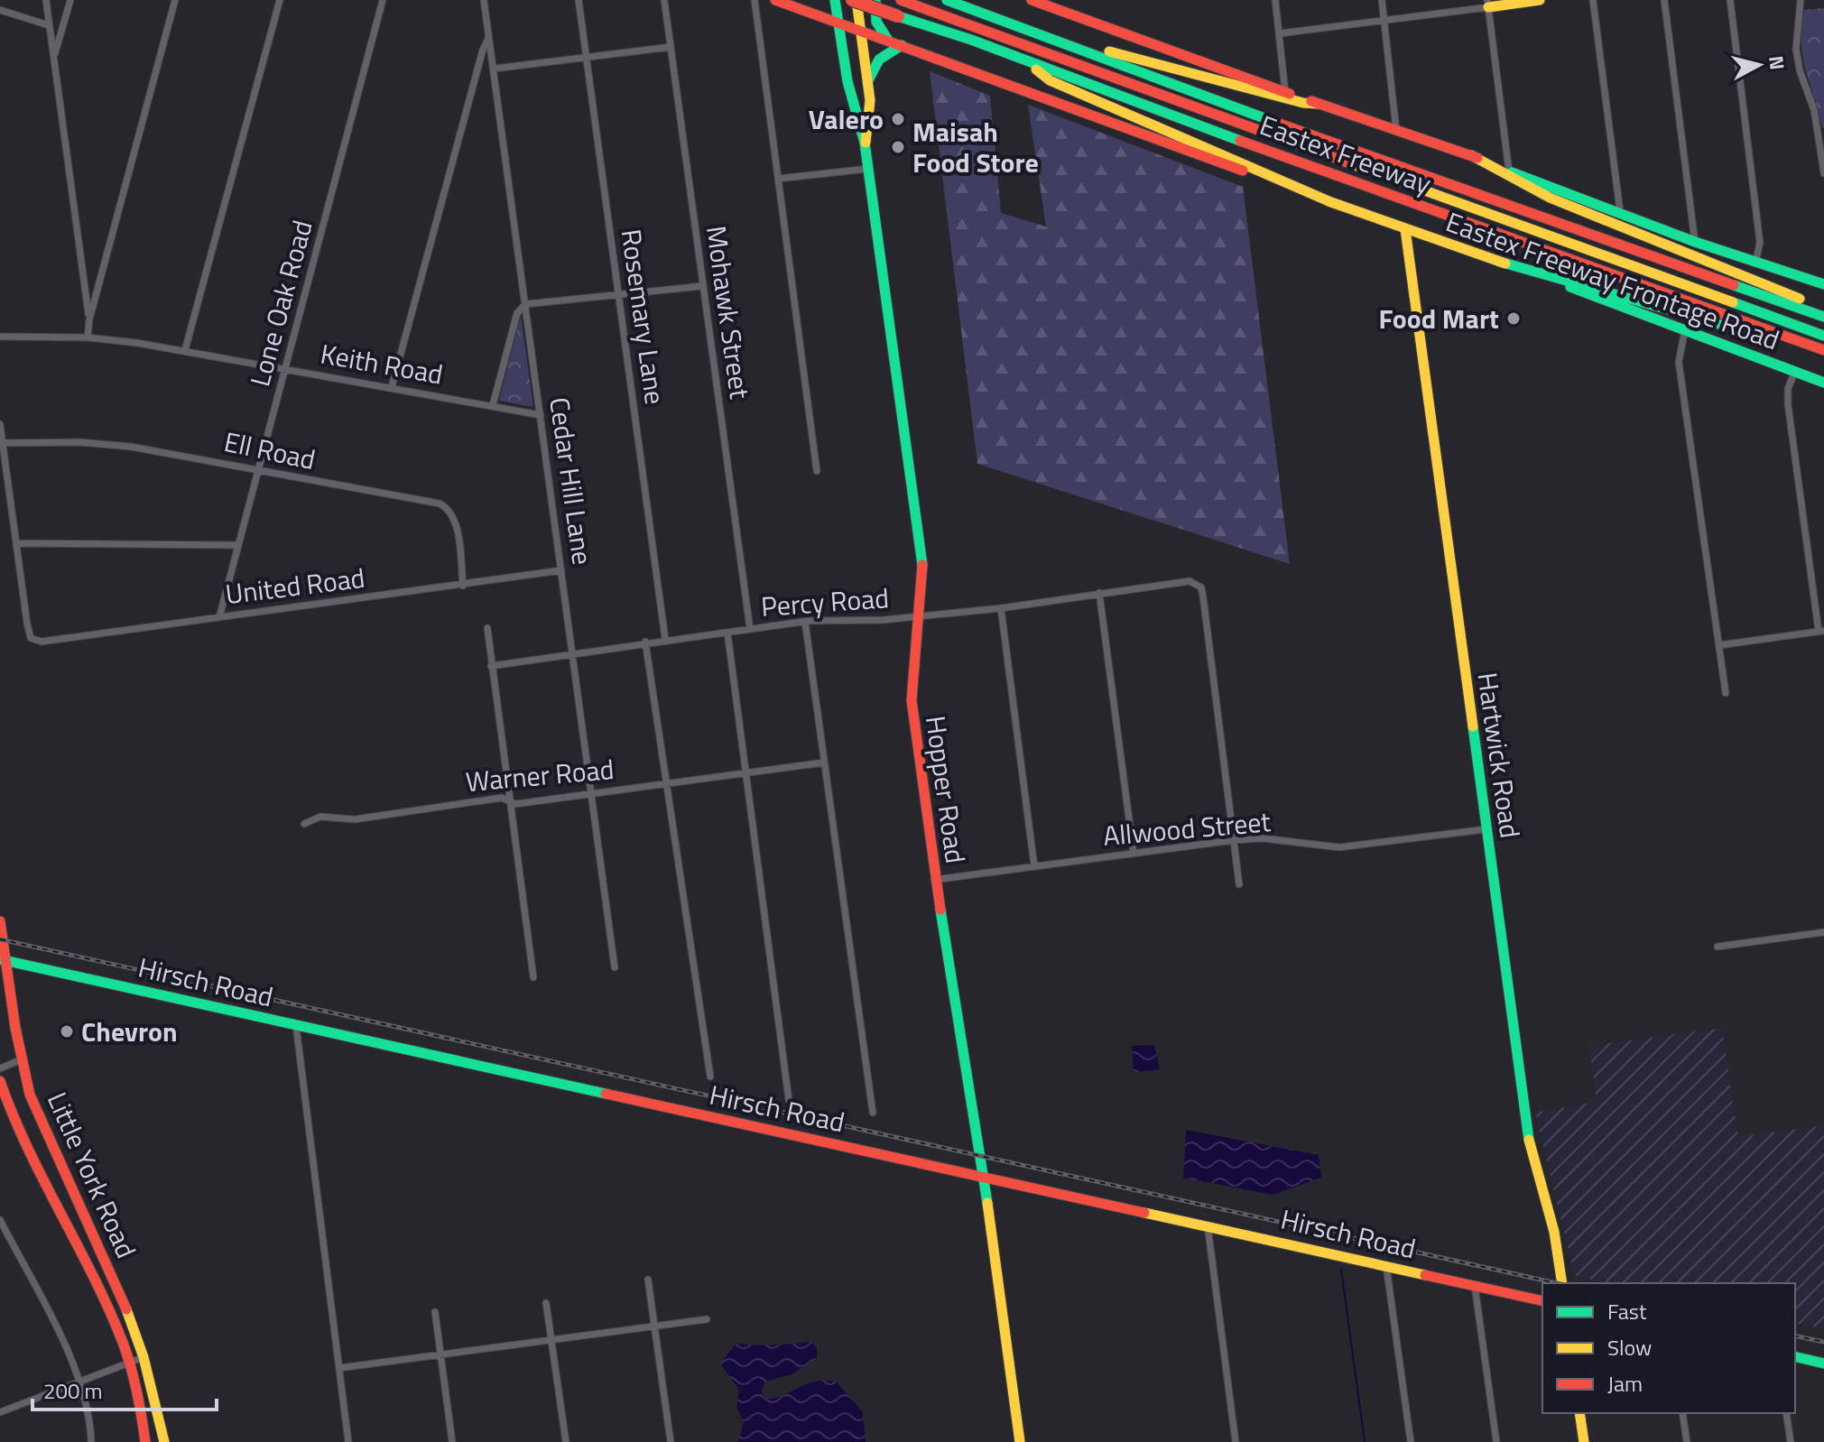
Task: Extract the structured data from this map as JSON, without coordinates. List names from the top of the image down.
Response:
{
  "streets": {
    "main road": [
      "Eastex Freeway",
      "Eastex Freeway Frontage Road",
      "Hartwick Road",
      "Hopper Road",
      "Hirsch Road",
      "Little York Road"
    ],
    "street": [
      "Lone Oak Road",
      "Mohawk Street",
      "Rosemary Lane",
      "Keith Road",
      "Ell Road",
      "Cedar Hill Lane",
      "United Road",
      "Percy Road",
      "Warner Road",
      "Allwood Street"
    ]
  },
  "crossings": [
    ["Eastex Freeway", "Hopper Road"],
    ["Eastex Freeway Frontage Road", "Hartwick Road"],
    ["Eastex Freeway Frontage Road", "Hopper Road"],
    ["Lone Oak Road", "Keith Road"],
    ["Lone Oak Road", "Ell Road"],
    ["Lone Oak Road", "United Road"],
    ["Mohawk Street", "Percy Road"],
    ["Rosemary Lane", "Percy Road"],
    ["Keith Road", "Cedar Hill Lane"],
    ["Ell Road", "United Road"],
    ["Cedar Hill Lane", "United Road"],
    ["Cedar Hill Lane", "Percy Road"],
    ["Cedar Hill Lane", "Warner Road"],
    ["Percy Road", "Hopper Road"],
    ["Percy Road", "Allwood Street"],
    ["Hartwick Road", "Allwood Street"],
    ["Hopper Road", "Allwood Street"],
    ["Hopper Road", "Hirsch Road"],
    ["Hirsch Road", "Little York Road"]
  ],
  "places": [
    "Valero",
    "Maisah Food Store",
    "Food Mart",
    "Chevron"
  ],
  "legend": ["Fast", "Slow", "Jam"],
  "scale_bar": "200 m",
  "north": "right"
}
